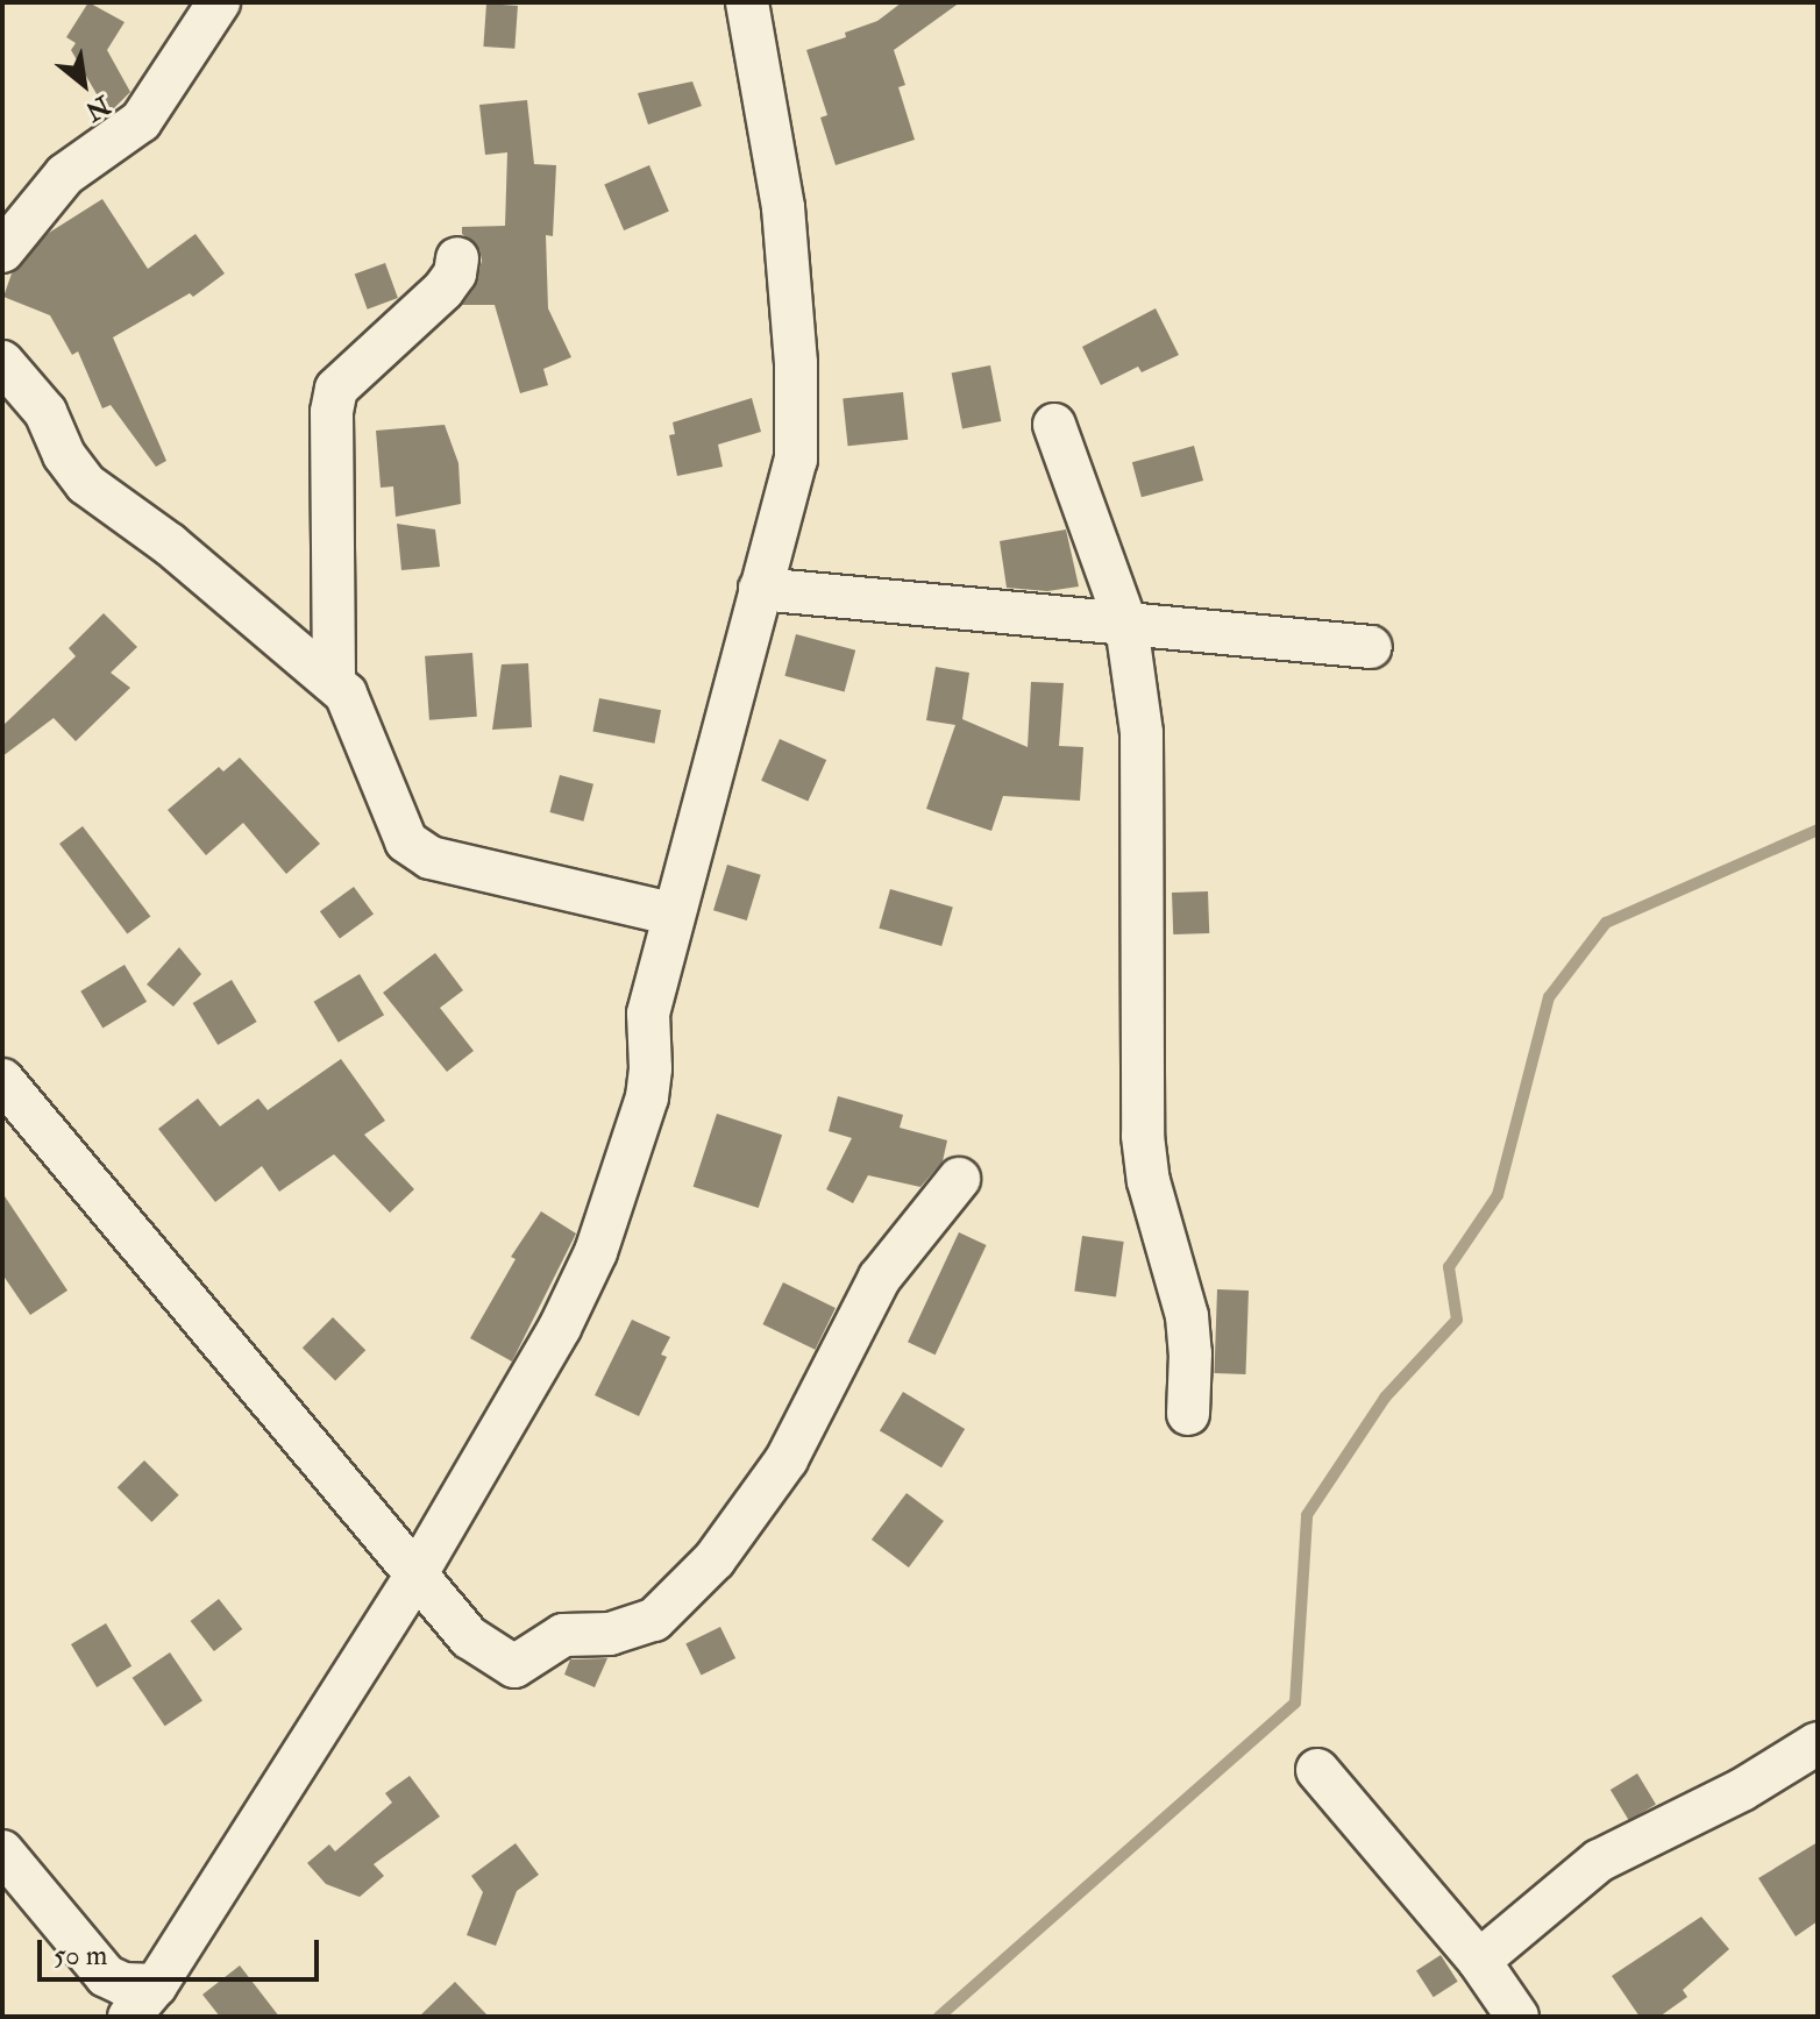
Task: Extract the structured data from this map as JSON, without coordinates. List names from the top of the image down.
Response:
{
  "scale_bar": "50 m",
  "north": "bottom right"
}
